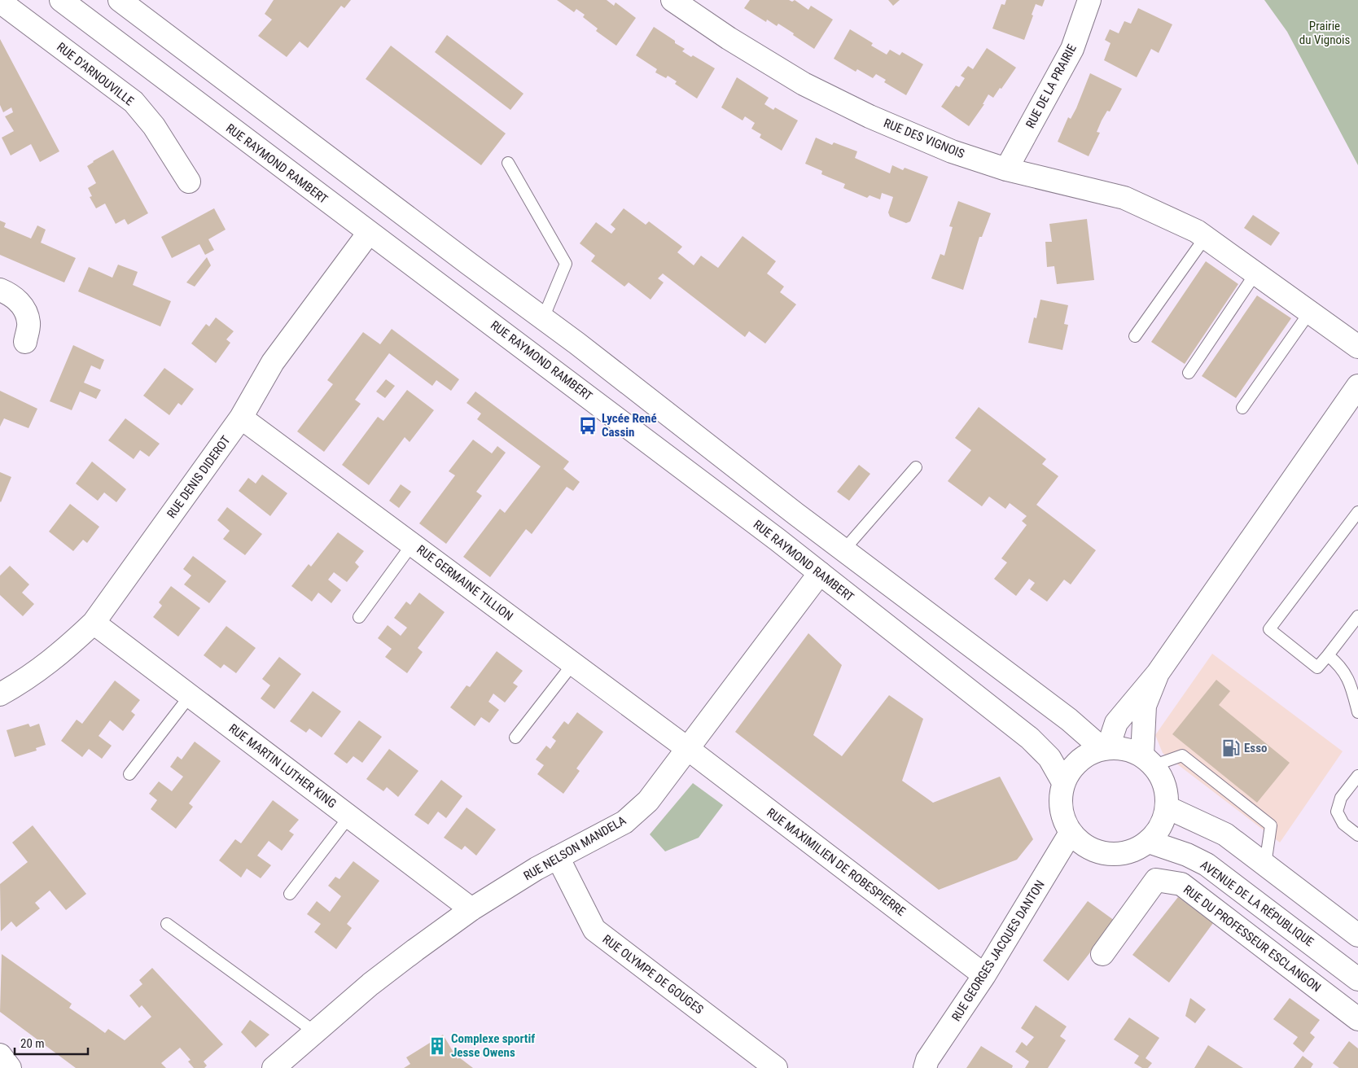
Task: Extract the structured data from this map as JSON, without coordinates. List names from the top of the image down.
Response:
{
  "streets": {
    "street": [
      "RUE D'ARNOUVILLE",
      "RUE DE LA PRAIRIE",
      "RUE DES VIGNOIS",
      "RUE RAYMOND RAMBERT",
      "RUE DENIS DIDEROT",
      "RUE GERMAINE TILLION",
      "RUE MARTIN LUTHER KING",
      "RUE NELSON MANDELA",
      "RUE MAXIMILIEN DE ROBESPIERRE",
      "AVENUE DE LA RÉPUBLIQUE",
      "RUE DU PROFESSEUR ESCLANGON",
      "RUE GEORGES JACQUES DANTON",
      "RUE OLYMPE DE GOUGES"
    ]
  },
  "crossings": [
    ["RUE DE LA PRAIRIE", "RUE DES VIGNOIS"],
    ["RUE RAYMOND RAMBERT", "RUE DENIS DIDEROT"],
    ["RUE RAYMOND RAMBERT", "RUE NELSON MANDELA"],
    ["RUE RAYMOND RAMBERT", "AVENUE DE LA RÉPUBLIQUE"],
    ["RUE RAYMOND RAMBERT", "RUE GEORGES JACQUES DANTON"],
    ["RUE DENIS DIDEROT", "RUE GERMAINE TILLION"],
    ["RUE DENIS DIDEROT", "RUE MARTIN LUTHER KING"],
    ["RUE GERMAINE TILLION", "RUE NELSON MANDELA"],
    ["RUE GERMAINE TILLION", "RUE MAXIMILIEN DE ROBESPIERRE"],
    ["RUE MARTIN LUTHER KING", "RUE NELSON MANDELA"],
    ["RUE NELSON MANDELA", "RUE MAXIMILIEN DE ROBESPIERRE"],
    ["RUE NELSON MANDELA", "RUE OLYMPE DE GOUGES"],
    ["RUE MAXIMILIEN DE ROBESPIERRE", "RUE GEORGES JACQUES DANTON"],
    ["AVENUE DE LA RÉPUBLIQUE", "RUE GEORGES JACQUES DANTON"]
  ],
  "parks": ["Prairie du Vignois"],
  "places": {
    "bus stop": ["Lycée René Cassin"],
    "fuel station": ["Esso"],
    "building": ["Complexe sportif Jesse Owens"]
  },
  "scale_bar": "20 m"
}
